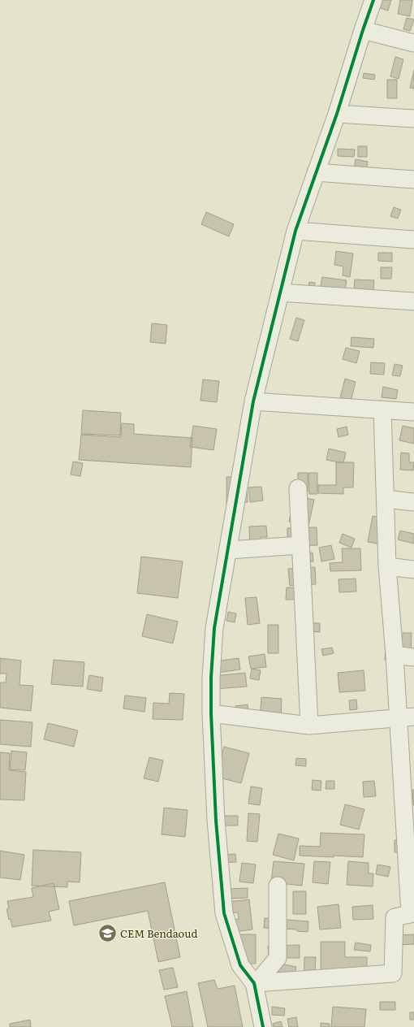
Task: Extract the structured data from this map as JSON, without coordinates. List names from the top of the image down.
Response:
{
  "places": {
    "school or university": ["CEM Bendaoud"]
  }
}
